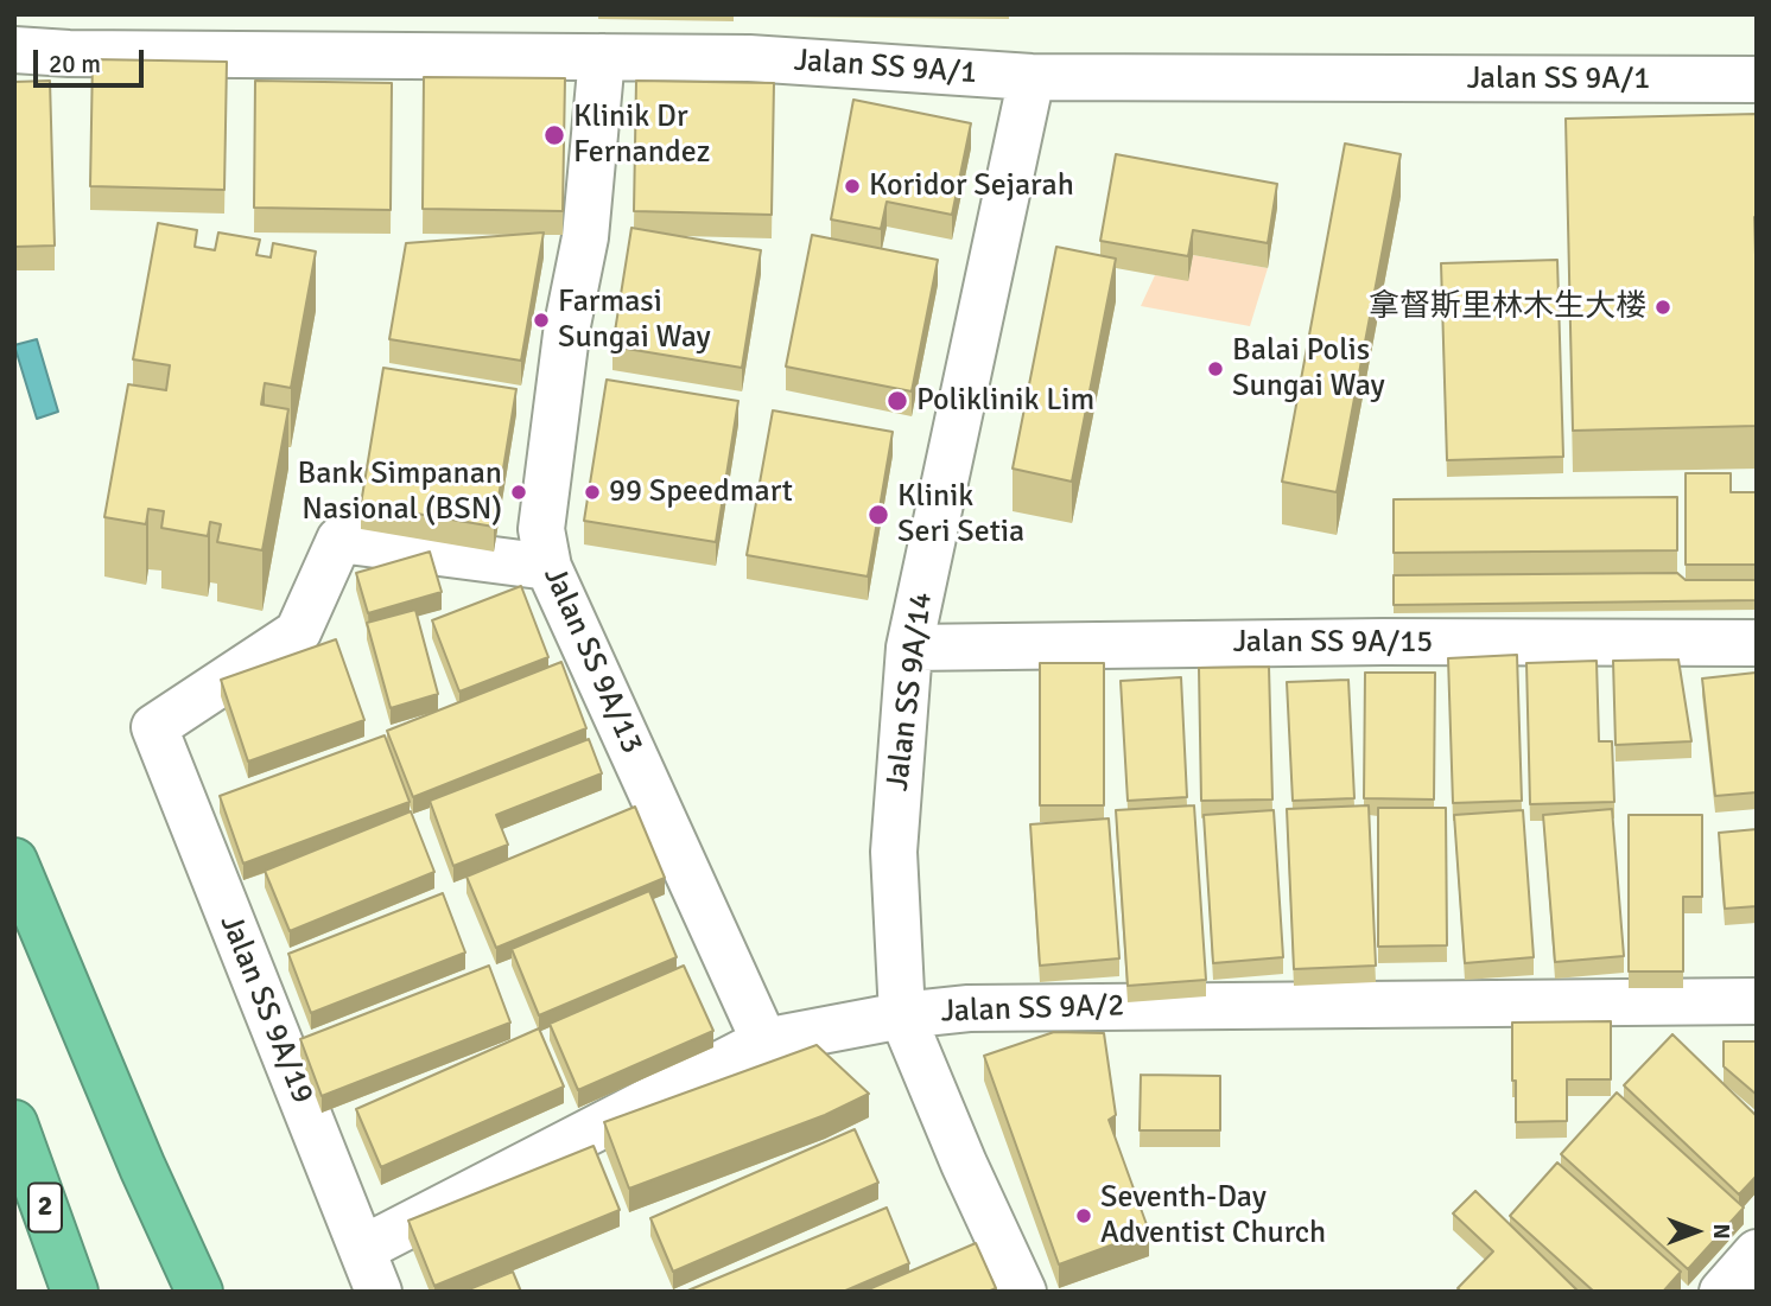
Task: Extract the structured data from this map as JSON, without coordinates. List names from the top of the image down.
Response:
{
  "streets": {
    "highway": ["2"],
    "street": [
      "Jalan SS 9A/1",
      "Jalan SS 9A/15",
      "Jalan SS 9A/13",
      "Jalan SS 9A/14",
      "Jalan SS 9A/19",
      "Jalan SS 9A/2"
    ]
  },
  "crossings": [
    ["Jalan SS 9A/1", "Jalan SS 9A/13"],
    ["Jalan SS 9A/1", "Jalan SS 9A/14"],
    ["Jalan SS 9A/15", "Jalan SS 9A/14"],
    ["Jalan SS 9A/13", "Jalan SS 9A/19"],
    ["Jalan SS 9A/13", "Jalan SS 9A/2"],
    ["Jalan SS 9A/14", "Jalan SS 9A/2"],
    ["Jalan SS 9A/19", "Jalan SS 9A/2"]
  ],
  "places": [
    "Klinik Dr Fernandez",
    "Koridor Sejarah",
    "拿督斯里林木生大楼",
    "Farmasi Sungai Way",
    "Balai Polis Sungai Way",
    "Poliklinik Lim",
    "Bank Simpanan Nasional (BSN)",
    "99 Speedmart",
    "Klinik Seri Setia",
    "Seventh-Day Adventist Church"
  ],
  "scale_bar": "20 m",
  "north": "right"
}
